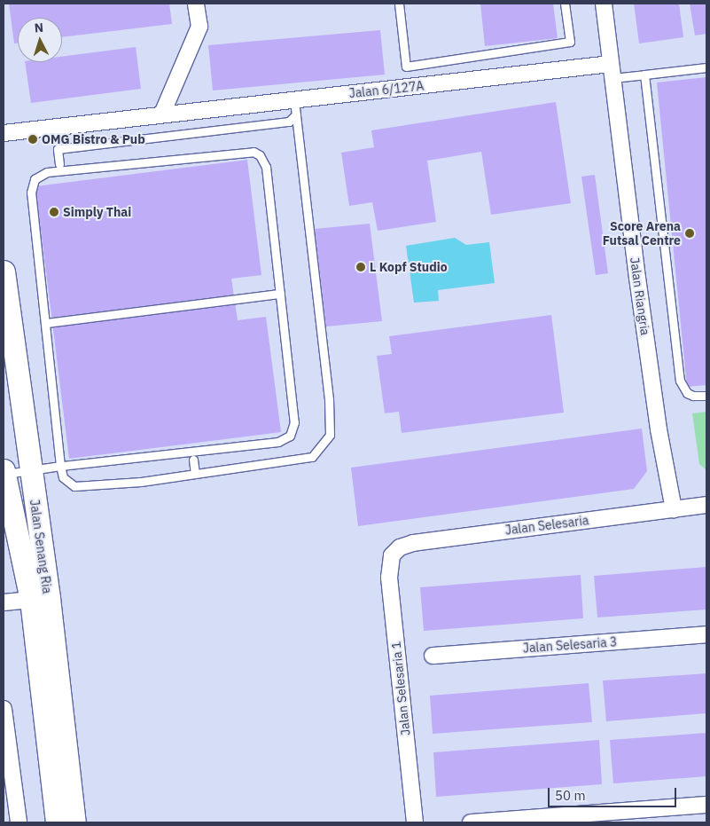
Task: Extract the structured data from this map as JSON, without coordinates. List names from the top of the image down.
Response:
{
  "streets": {
    "street": [
      "Jalan 6/127A",
      "Jalan Riangria",
      "Jalan Selesaria",
      "Jalan Senang Ria",
      "Jalan Selesaria 3",
      "Jalan Selesaria 1"
    ]
  },
  "crossings": [
    ["Jalan 6/127A", "Jalan Riangria"],
    ["Jalan Riangria", "Jalan Selesaria"],
    ["Jalan Selesaria", "Jalan Selesaria 1"]
  ],
  "places": [
    "OMG Bistro & Pub",
    "Simply Thai",
    "Score Arena Futsal Centre",
    "L Kopf Studio"
  ],
  "scale_bar": "50 m",
  "north": "top"
}
